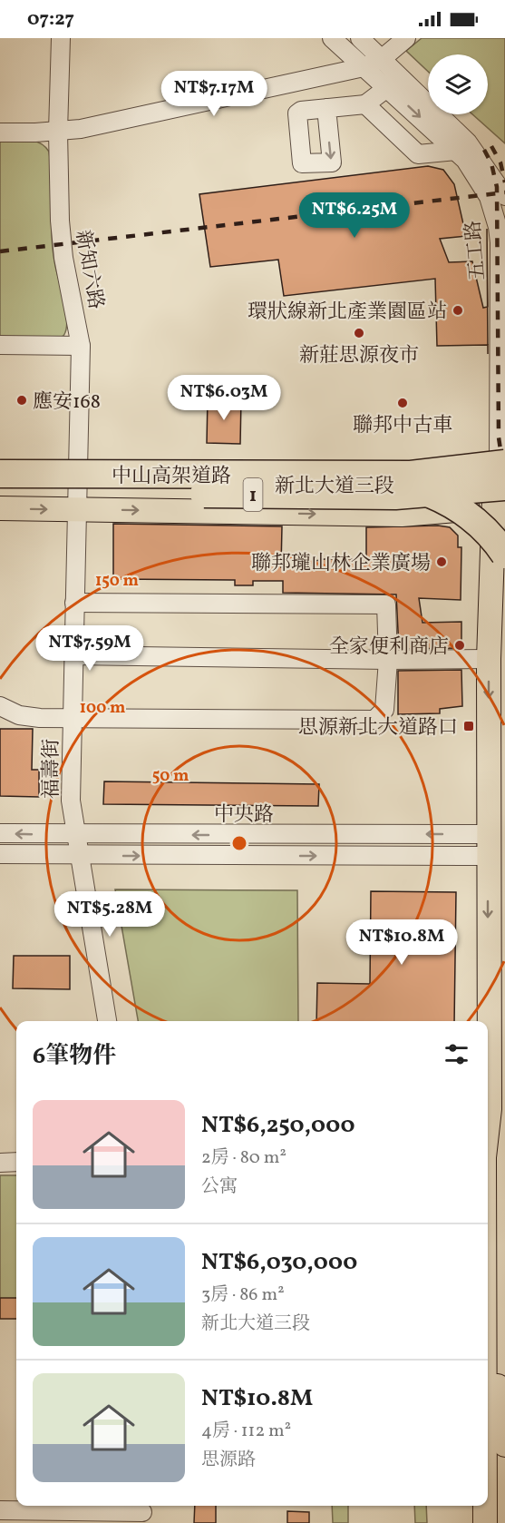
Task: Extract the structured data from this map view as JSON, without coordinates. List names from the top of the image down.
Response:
{
  "streets": {
    "highway": ["中山高架道路", "1"],
    "main road": ["新北大道三段"],
    "street": [
      "五工路",
      "新知六路",
      "福壽街",
      "中央路"
    ]
  },
  "crossings": [
    ["五工路", "中山高架道路"],
    ["五工路", "新北大道三段"],
    ["新知六路", "新北大道三段"],
    ["新知六路", "福壽街"],
    ["中山高架道路", "新北大道三段"],
    ["新北大道三段", "福壽街"],
    ["福壽街", "中央路"]
  ],
  "places": {
    "other": [
      "環狀線新北產業園區站",
      "新莊思源夜市",
      "應安168",
      "聯邦中古車",
      "聯邦瓏山林企業廣場",
      "全家便利商店"
    ],
    "transit": ["思源新北大道路口"]
  },
  "page": {
    "status": "07:27",
    "price": [
      "NT$7.17M",
      "NT$6.25M",
      "NT$6.03M",
      "NT$7.59M",
      "NT$5.28M",
      "NT$10.8M"
    ],
    "heading": "6筆物件",
    "list": [
      {
        "name": "NT$6,250,000",
        "note": "2房 · 80 m² · 公寓"
      },
      {
        "name": "NT$6,030,000",
        "note": "3房 · 86 m² · 新北大道三段"
      },
      {
        "name": "NT$10.8M",
        "note": "4房 · 112 m² · 思源路"
      }
    ]
  },
  "rings": ["150 m", "100 m", "50 m"]
}
